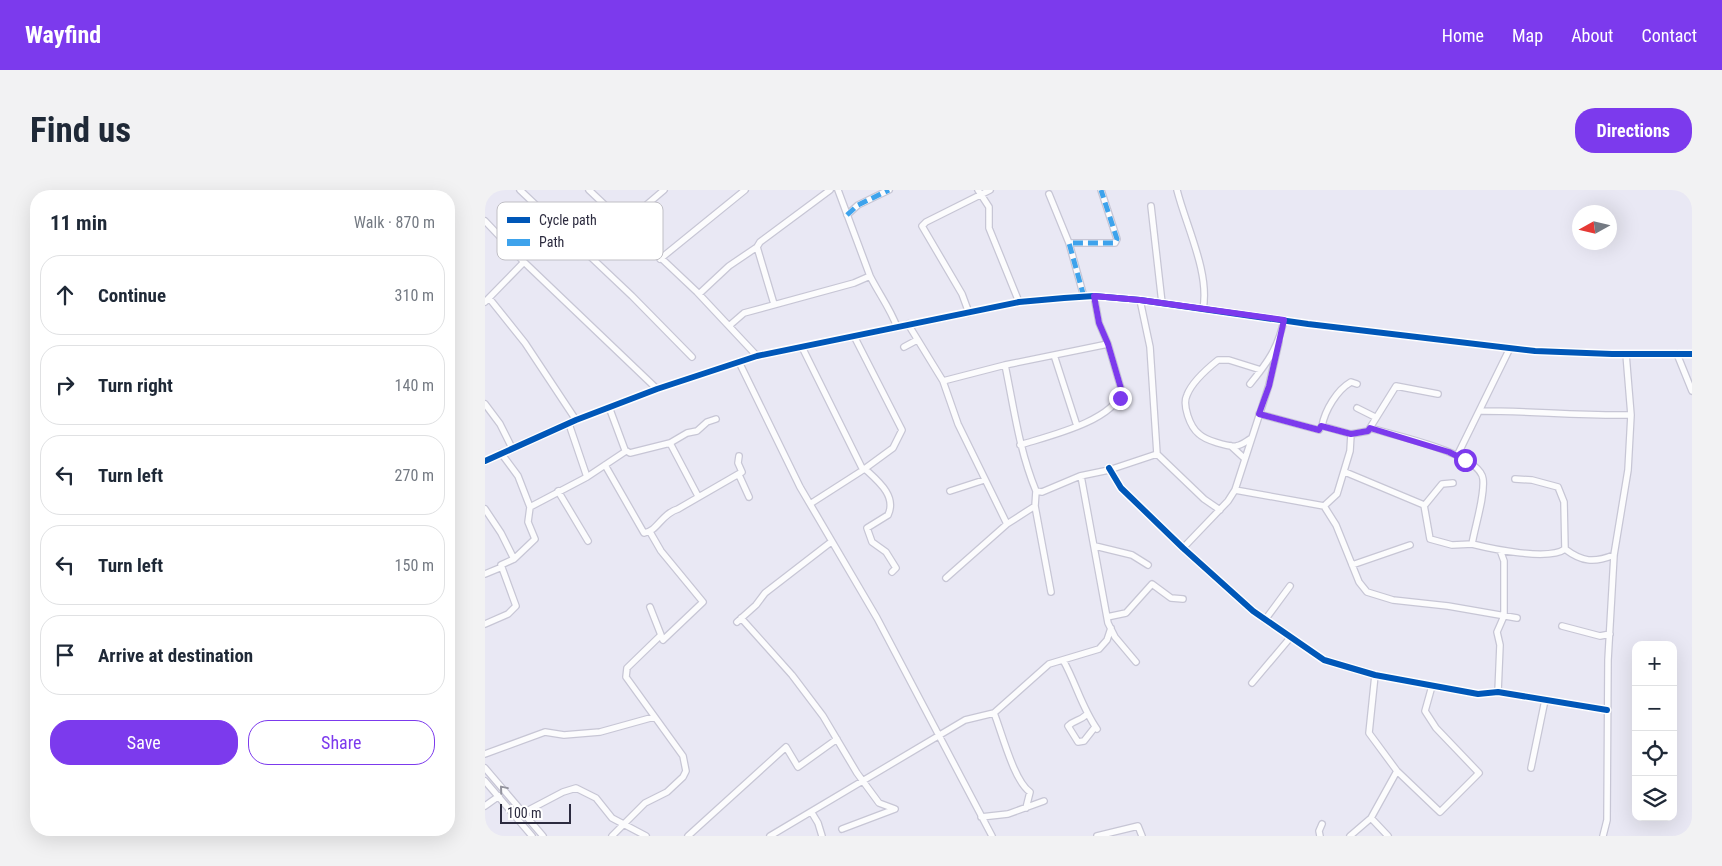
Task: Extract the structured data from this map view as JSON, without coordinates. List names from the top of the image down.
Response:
{
  "legend": ["Cycle path", "Path"],
  "scale_bar": "100 m",
  "north": "left",
  "page": {
    "header": "Wayfind",
    "nav": [
      "Home",
      "Map",
      "About",
      "Contact"
    ],
    "buttons": [
      "Directions",
      ["Save", "Share"]
    ],
    "title": "Find us",
    "heading": ["11 min", "Walk · 870 m"],
    "list": [
      ["Continue", "310 m"],
      ["Turn right", "140 m"],
      ["Turn left", "270 m"],
      ["Turn left", "150 m"],
      "Arrive at destination"
    ],
    "map_buttons": ["+", "−"],
    "scale": "100 m"
  }
}
